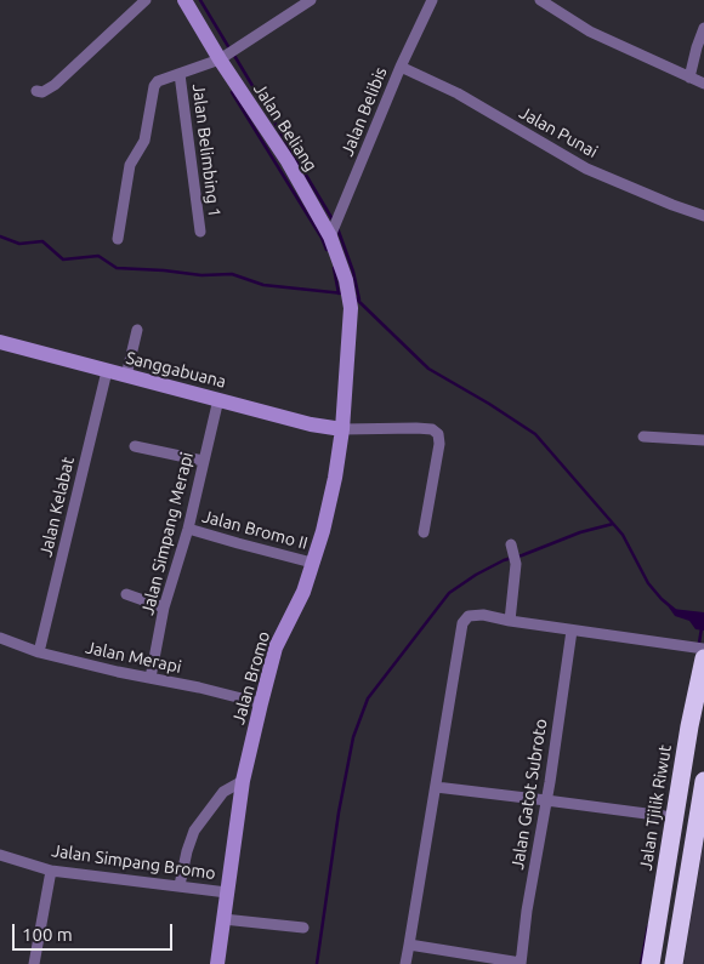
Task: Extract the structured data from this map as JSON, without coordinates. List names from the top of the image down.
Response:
{
  "streets": {
    "highway": ["Jalan Tjilik Riwut"],
    "street": [
      "Jalan Belibis",
      "Jalan Beliang",
      "Jalan Punai",
      "Jalan Belimbing 1",
      "Sanggabuana",
      "Jalan Kelabat",
      "Jalan Bromo II",
      "Jalan Simpang Merapi",
      "Jalan Merapi",
      "Jalan Bromo",
      "Jalan Gatot Subroto",
      "Jalan Simpang Bromo"
    ]
  },
  "crossings": [
    ["Jalan Belibis", "Jalan Beliang"],
    ["Jalan Belibis", "Jalan Punai"],
    ["Jalan Beliang", "Jalan Bromo"],
    ["Sanggabuana", "Jalan Kelabat"],
    ["Sanggabuana", "Jalan Simpang Merapi"],
    ["Sanggabuana", "Jalan Bromo"],
    ["Jalan Kelabat", "Jalan Merapi"],
    ["Jalan Bromo II", "Jalan Simpang Merapi"],
    ["Jalan Bromo II", "Jalan Bromo"],
    ["Jalan Simpang Merapi", "Jalan Merapi"],
    ["Jalan Merapi", "Jalan Bromo"],
    ["Jalan Bromo", "Jalan Simpang Bromo"]
  ],
  "scale_bar": "100 m"
}
